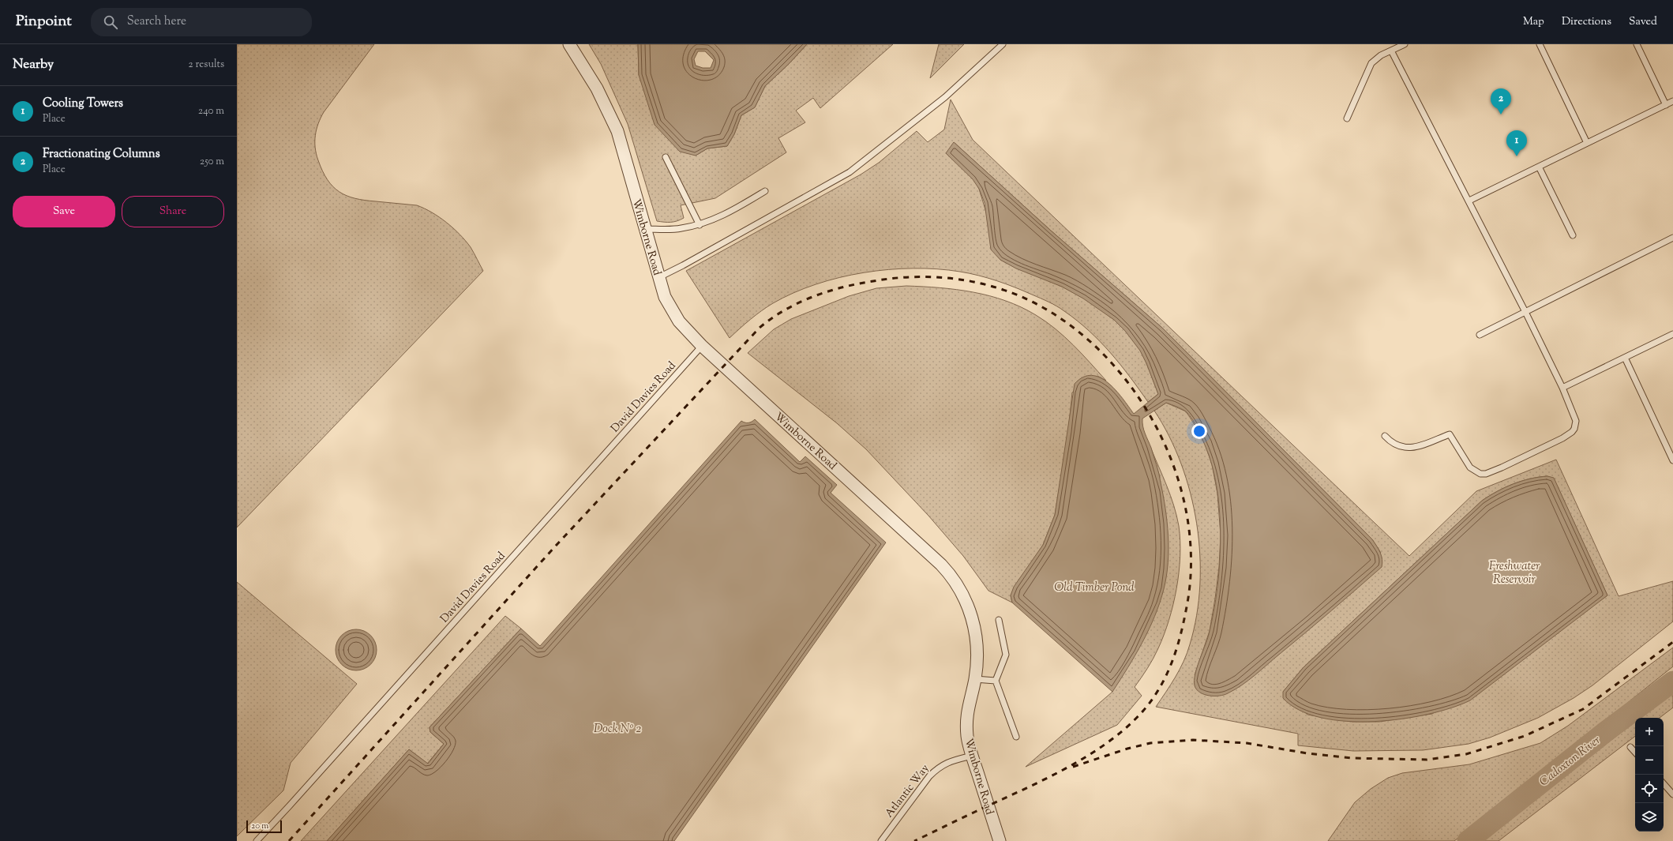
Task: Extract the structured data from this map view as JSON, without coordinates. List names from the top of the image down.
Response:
{
  "streets": {
    "street": ["Wimborne Road"],
    "lane": ["David Davies Road", "Atlantic Way"]
  },
  "crossings": [
    ["Wimborne Road", "David Davies Road"],
    ["Wimborne Road", "Atlantic Way"]
  ],
  "water": [
    "Freshwater Reservoir",
    "Old Timber Pond",
    "Dock Nº 2",
    "Cadoxton River"
  ],
  "scale_bar": "20 m",
  "page": {
    "header": "Pinpoint",
    "search": "Search here",
    "nav": ["Map", "Directions", "Saved"],
    "heading": ["Nearby", "2 results"],
    "list": [
      {
        "mark": "1",
        "name": "Cooling Towers",
        "note": "Place",
        "value": "240 m"
      },
      {
        "mark": "2",
        "name": "Fractionating Columns",
        "note": "Place",
        "value": "250 m"
      }
    ],
    "pins": ["2", "1"],
    "buttons": ["Save", "Share"],
    "map_buttons": ["+", "−"],
    "scale": "20 m"
  }
}
